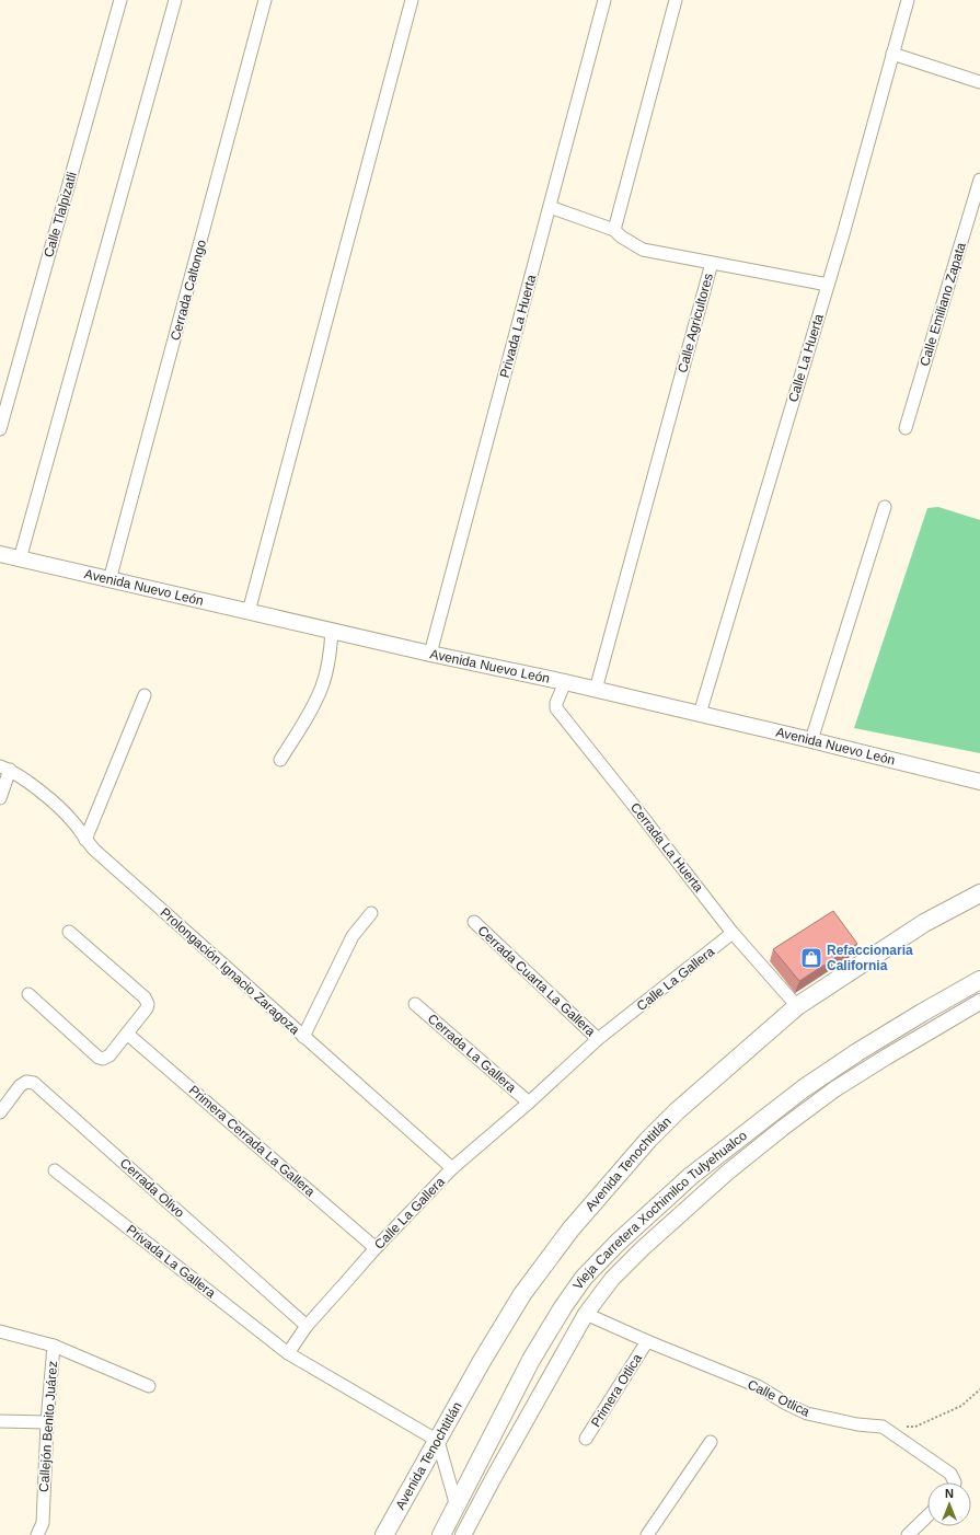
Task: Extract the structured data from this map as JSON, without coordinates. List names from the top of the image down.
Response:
{
  "streets": {
    "main road": ["Avenida Tenochtitlán", "Vieja Carretera Xochimilco Tulyehualco"],
    "street": [
      "Calle Tlalpizatli",
      "Cerrada Caltongo",
      "Calle Emiliano Zapata",
      "Calle Agricultores",
      "Privada La Huerta",
      "Calle La Huerta",
      "Avenida Nuevo León",
      "Cerrada La Huerta",
      "Prolongación Ignacio Zaragoza",
      "Calle La Gallera",
      "Cerrada Cuarta La Gallera",
      "Cerrada La Gallera",
      "Primera Cerrada La Gallera",
      "Cerrada Olivo",
      "Privada La Gallera",
      "Primera Otlica",
      "Calle Otlica",
      "Callejón Benito Juárez"
    ]
  },
  "crossings": [
    ["Cerrada Caltongo", "Avenida Nuevo León"],
    ["Calle Agricultores", "Privada La Huerta"],
    ["Calle Agricultores", "Avenida Nuevo León"],
    ["Privada La Huerta", "Avenida Nuevo León"],
    ["Calle La Huerta", "Avenida Nuevo León"],
    ["Avenida Nuevo León", "Cerrada La Huerta"],
    ["Cerrada La Huerta", "Calle La Gallera"],
    ["Cerrada La Huerta", "Avenida Tenochtitlán"],
    ["Prolongación Ignacio Zaragoza", "Calle La Gallera"],
    ["Calle La Gallera", "Cerrada Cuarta La Gallera"],
    ["Calle La Gallera", "Cerrada La Gallera"],
    ["Calle La Gallera", "Primera Cerrada La Gallera"],
    ["Calle La Gallera", "Cerrada Olivo"],
    ["Calle La Gallera", "Privada La Gallera"],
    ["Primera Otlica", "Calle Otlica"]
  ],
  "places": {
    "shop": ["Refaccionaria California"]
  },
  "north": "top"
}
